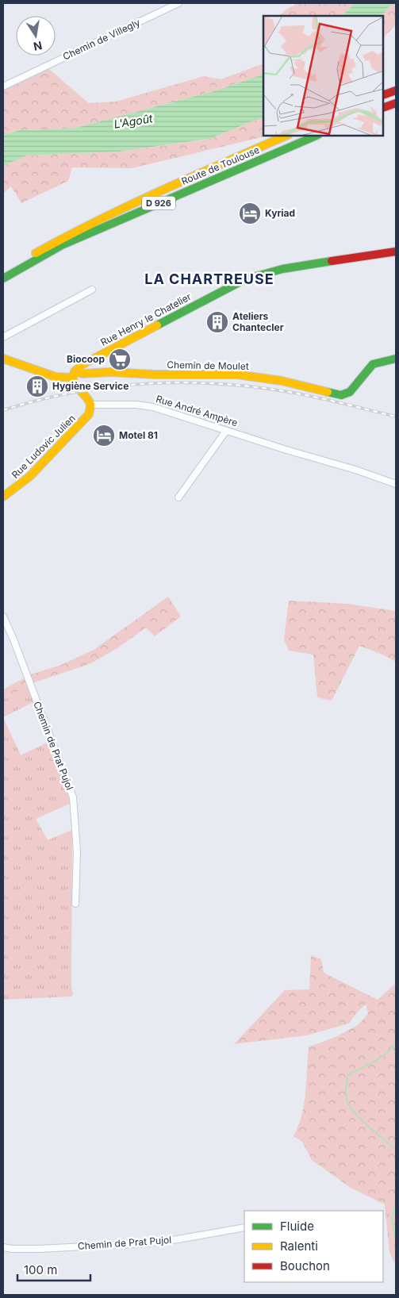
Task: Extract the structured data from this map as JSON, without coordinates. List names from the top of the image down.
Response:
{
  "streets": {
    "main road": [
      "Route de Toulouse",
      "D 926",
      "Rue Henry le Chatelier",
      "Chemin de Moulet",
      "Rue Ludovic Julien"
    ],
    "street": ["Chemin de Villegly", "Rue André Ampère", "Chemin de Prat Pujol"]
  },
  "crossings": [
    ["Rue Henry le Chatelier", "Chemin de Moulet"],
    ["Rue André Ampère", "Rue Ludovic Julien"]
  ],
  "districts": ["LA CHARTREUSE"],
  "water": ["L'Agoût"],
  "places": {
    "hotel": ["Kyriad", "Motel 81"],
    "building": ["Ateliers Chantecler", "Hygiène Service"],
    "supermarket": ["Biocoop"]
  },
  "legend": ["Fluide", "Ralenti", "Bouchon"],
  "scale_bar": "100 m",
  "north": "bottom"
}
